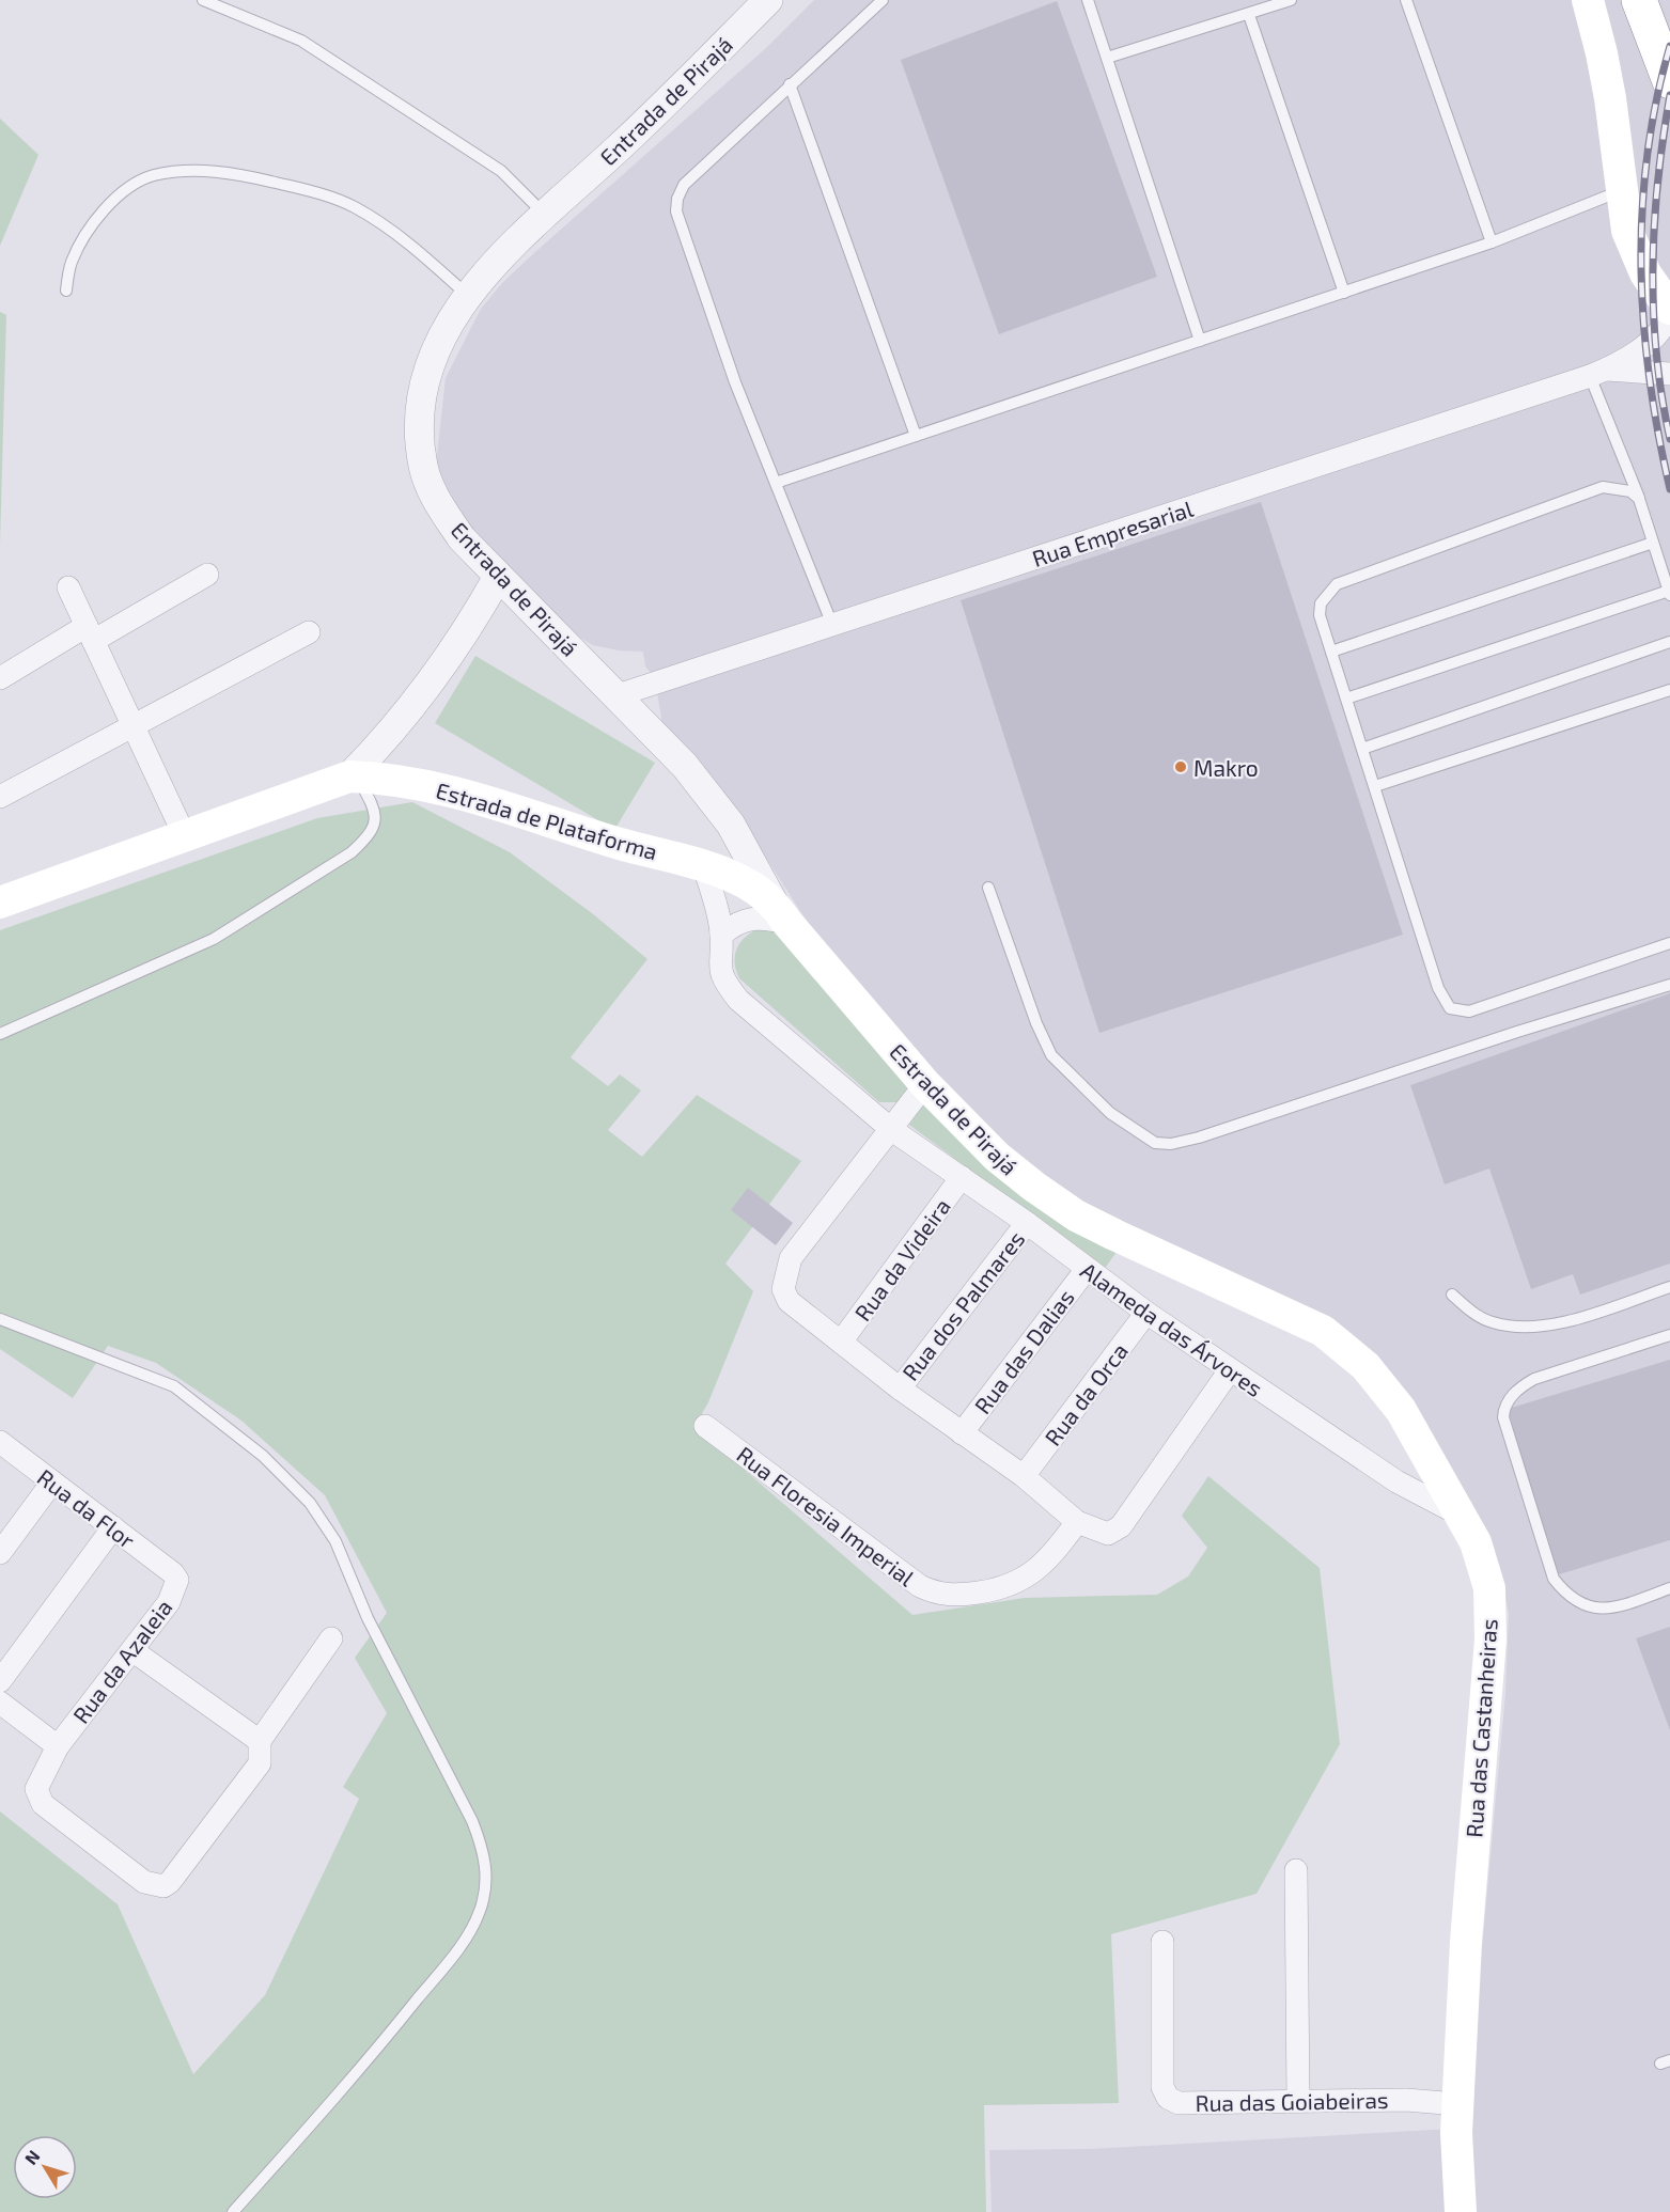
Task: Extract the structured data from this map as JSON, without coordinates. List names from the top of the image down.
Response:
{
  "streets": {
    "main road": ["Estrada de Plataforma", "Estrada de Pirajá", "Rua das Castanheiras"],
    "street": [
      "Entrada de Pirajá",
      "Rua Empresarial",
      "Rua da Videira",
      "Rua dos Palmares",
      "Alameda das Árvores",
      "Rua das Dalias",
      "Rua da Orca",
      "Rua da Flor",
      "Rua Floresia Imperial",
      "Rua da Azaleia",
      "Rua das Goiabeiras"
    ]
  },
  "crossings": [
    ["Entrada de Pirajá", "Rua Empresarial"],
    ["Entrada de Pirajá", "Estrada de Plataforma"],
    ["Entrada de Pirajá", "Estrada de Pirajá"],
    ["Estrada de Plataforma", "Estrada de Pirajá"],
    ["Estrada de Plataforma", "Alameda das Árvores"],
    ["Estrada de Pirajá", "Rua das Castanheiras"],
    ["Rua da Videira", "Alameda das Árvores"],
    ["Rua dos Palmares", "Alameda das Árvores"],
    ["Alameda das Árvores", "Rua das Dalias"],
    ["Alameda das Árvores", "Rua da Orca"],
    ["Alameda das Árvores", "Rua das Castanheiras"],
    ["Rua da Flor", "Rua da Azaleia"],
    ["Rua das Castanheiras", "Rua das Goiabeiras"]
  ],
  "places": ["Makro"],
  "north": "top left"
}
